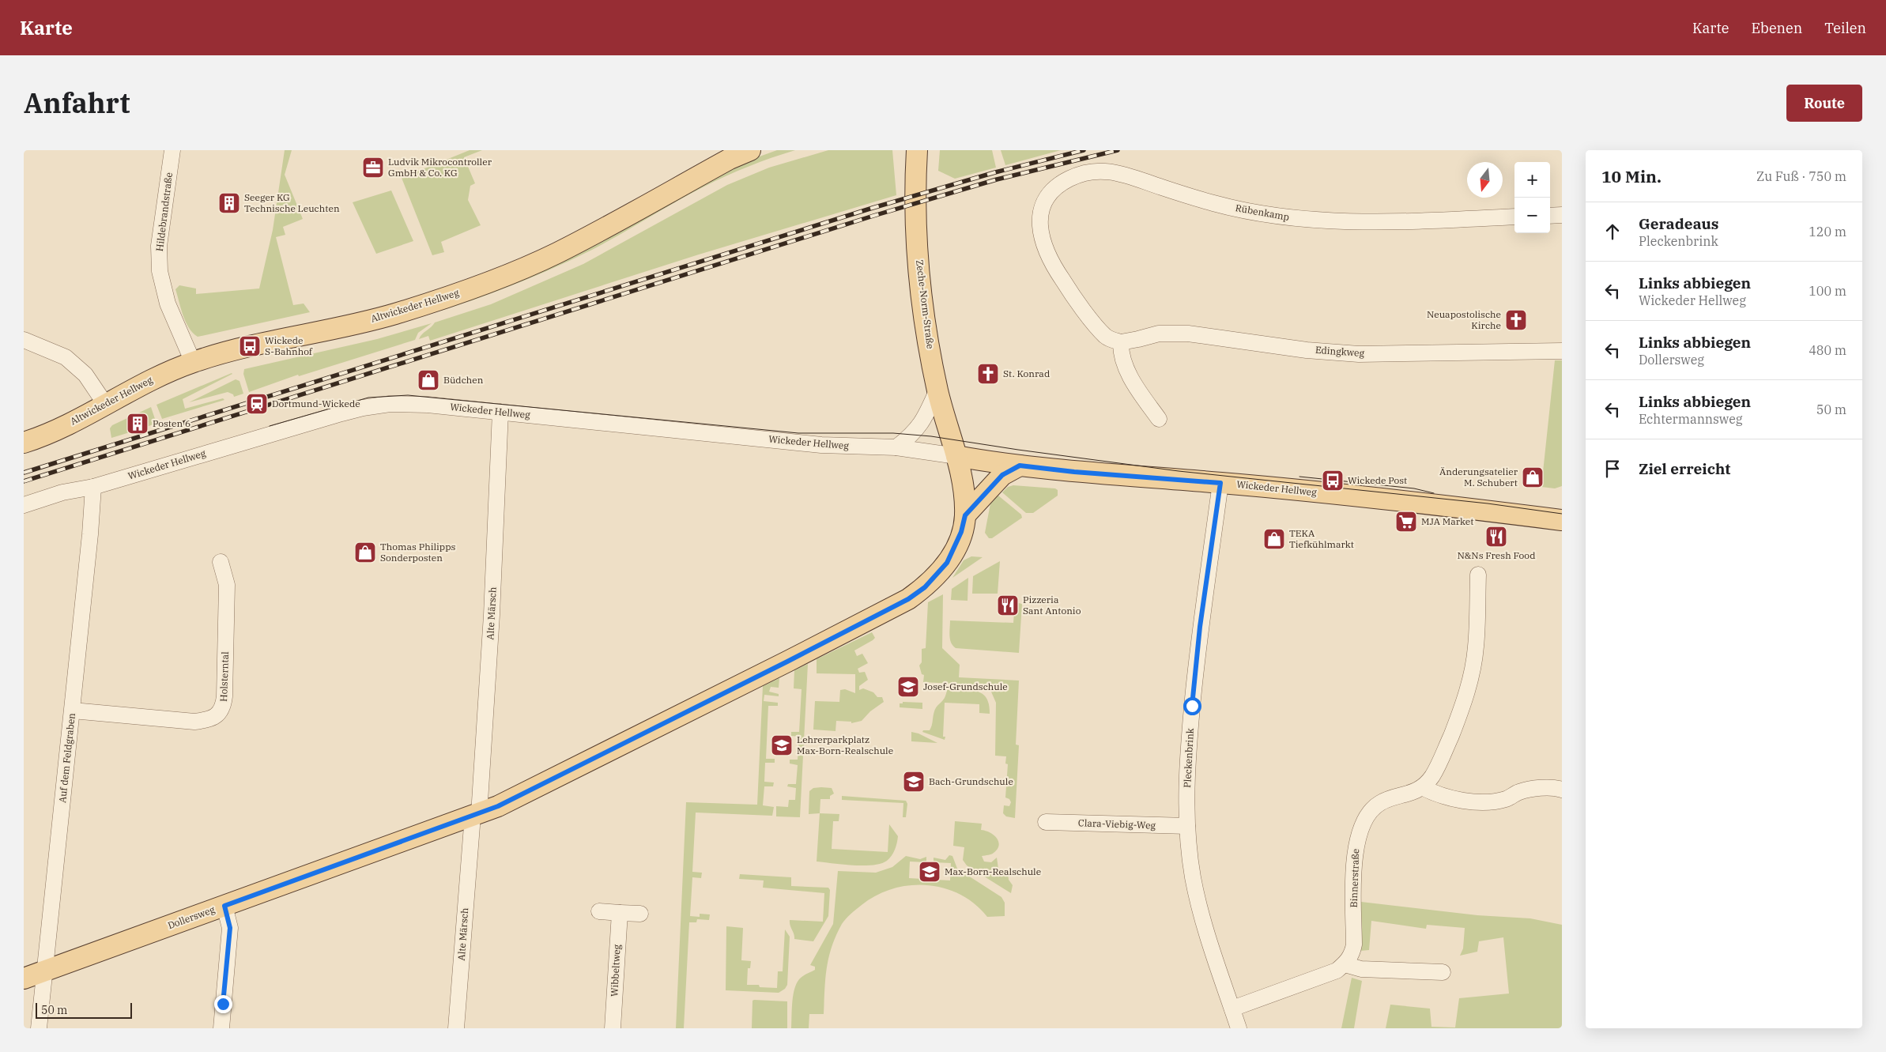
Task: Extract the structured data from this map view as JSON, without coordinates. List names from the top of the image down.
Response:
{
  "streets": {
    "main road": [
      "Zeche-Norm-Straße",
      "Altwickeder Hellweg",
      "Wickeder Hellweg",
      "Dollersweg"
    ],
    "street": [
      "Hildebrandstraße",
      "Rübenkamp",
      "Edingkweg",
      "Alte Märsch",
      "Holsterntal",
      "Auf dem Feldgraben",
      "Pleckenbrink",
      "Clara-Viebig-Weg",
      "Binnerstraße",
      "Wibbeltweg"
    ]
  },
  "crossings": [
    ["Hildebrandstraße", "Altwickeder Hellweg"],
    ["Rübenkamp", "Edingkweg"],
    ["Zeche-Norm-Straße", "Wickeder Hellweg"],
    ["Zeche-Norm-Straße", "Dollersweg"],
    ["Wickeder Hellweg", "Alte Märsch"],
    ["Wickeder Hellweg", "Auf dem Feldgraben"],
    ["Wickeder Hellweg", "Pleckenbrink"],
    ["Wickeder Hellweg", "Dollersweg"],
    ["Alte Märsch", "Dollersweg"],
    ["Holsterntal", "Auf dem Feldgraben"],
    ["Auf dem Feldgraben", "Dollersweg"],
    ["Pleckenbrink", "Clara-Viebig-Weg"]
  ],
  "places": {
    "office": ["Ludvik Mikrocontroller GmbH & Co. KG"],
    "building": ["Seeger KG Technische Leuchten", "Posten 6"],
    "church": ["Neuapostolische Kirche", "St. Konrad"],
    "bus stop": ["Wickede S-Bahnhof", "Wickede Post"],
    "shop": [
      "Büdchen",
      "Änderungsatelier M. Schubert",
      "TEKA Tiefkühlmarkt",
      "Thomas Philipps Sonderposten"
    ],
    "station": ["Dortmund-Wickede"],
    "supermarket": ["MJA Market"],
    "restaurant": ["N&Ns Fresh Food", "Pizzeria Sant Antonio"],
    "school or university": [
      "Josef-Grundschule",
      "Lehrerparkplatz Max-Born-Realschule",
      "Bach-Grundschule",
      "Max-Born-Realschule"
    ]
  },
  "scale_bar": "50 m",
  "north": "bottom",
  "page": {
    "header": "Karte",
    "nav": ["Karte", "Ebenen", "Teilen"],
    "title": "Anfahrt",
    "buttons": "Route",
    "heading": ["10 Min.", "Zu Fuß · 750 m"],
    "map_buttons": ["+", "−"],
    "list": [
      ["Geradeaus", "Pleckenbrink", "120 m"],
      ["Links abbiegen", "Wickeder Hellweg", "100 m"],
      ["Links abbiegen", "Dollersweg", "480 m"],
      ["Links abbiegen", "Echtermannsweg", "50 m"],
      "Ziel erreicht"
    ],
    "scale": "50 m"
  }
}
